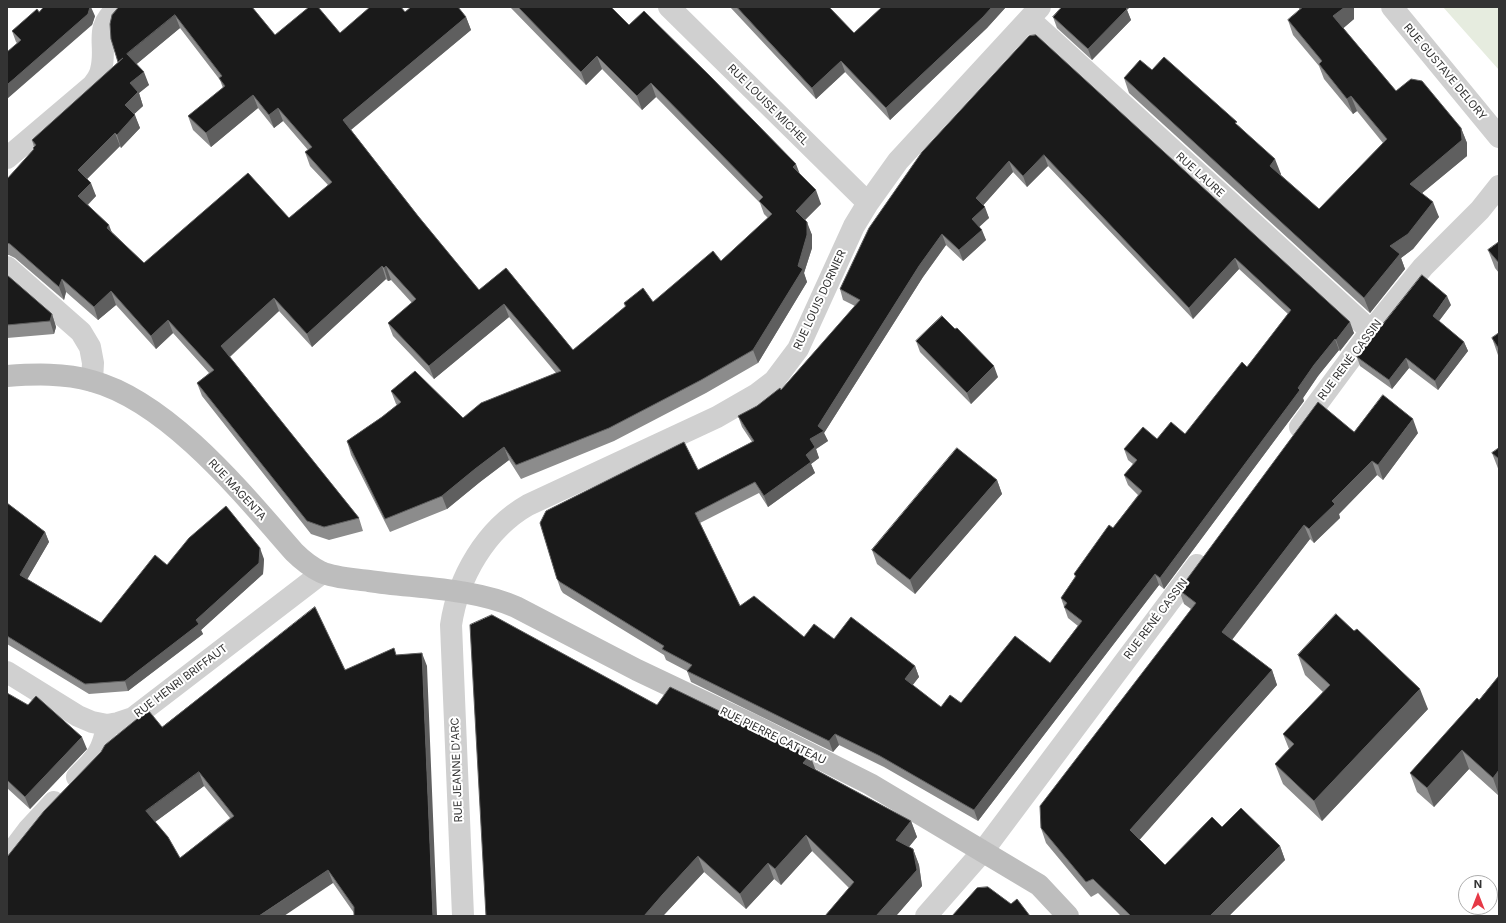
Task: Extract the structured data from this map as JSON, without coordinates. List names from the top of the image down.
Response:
{
  "streets": {
    "street": [
      "RUE GUSTAVE DELORY",
      "RUE LOUISE MICHEL",
      "RUE LAURE",
      "RUE LOUIS DORNIER",
      "RUE RENÉ CASSIN",
      "RUE MAGENTA",
      "RUE HENRI BRIFFAUT",
      "RUE PIERRE CATTEAU",
      "RUE JEANNE D'ARC"
    ]
  },
  "crossings": [
    ["RUE LOUISE MICHEL", "RUE LOUIS DORNIER"],
    ["RUE LAURE", "RUE LOUIS DORNIER"],
    ["RUE LAURE", "RUE RENÉ CASSIN"],
    ["RUE LOUIS DORNIER", "RUE PIERRE CATTEAU"],
    ["RUE LOUIS DORNIER", "RUE JEANNE D'ARC"],
    ["RUE RENÉ CASSIN", "RUE PIERRE CATTEAU"],
    ["RUE MAGENTA", "RUE HENRI BRIFFAUT"],
    ["RUE MAGENTA", "RUE PIERRE CATTEAU"],
    ["RUE PIERRE CATTEAU", "RUE JEANNE D'ARC"]
  ],
  "north": "top"
}
